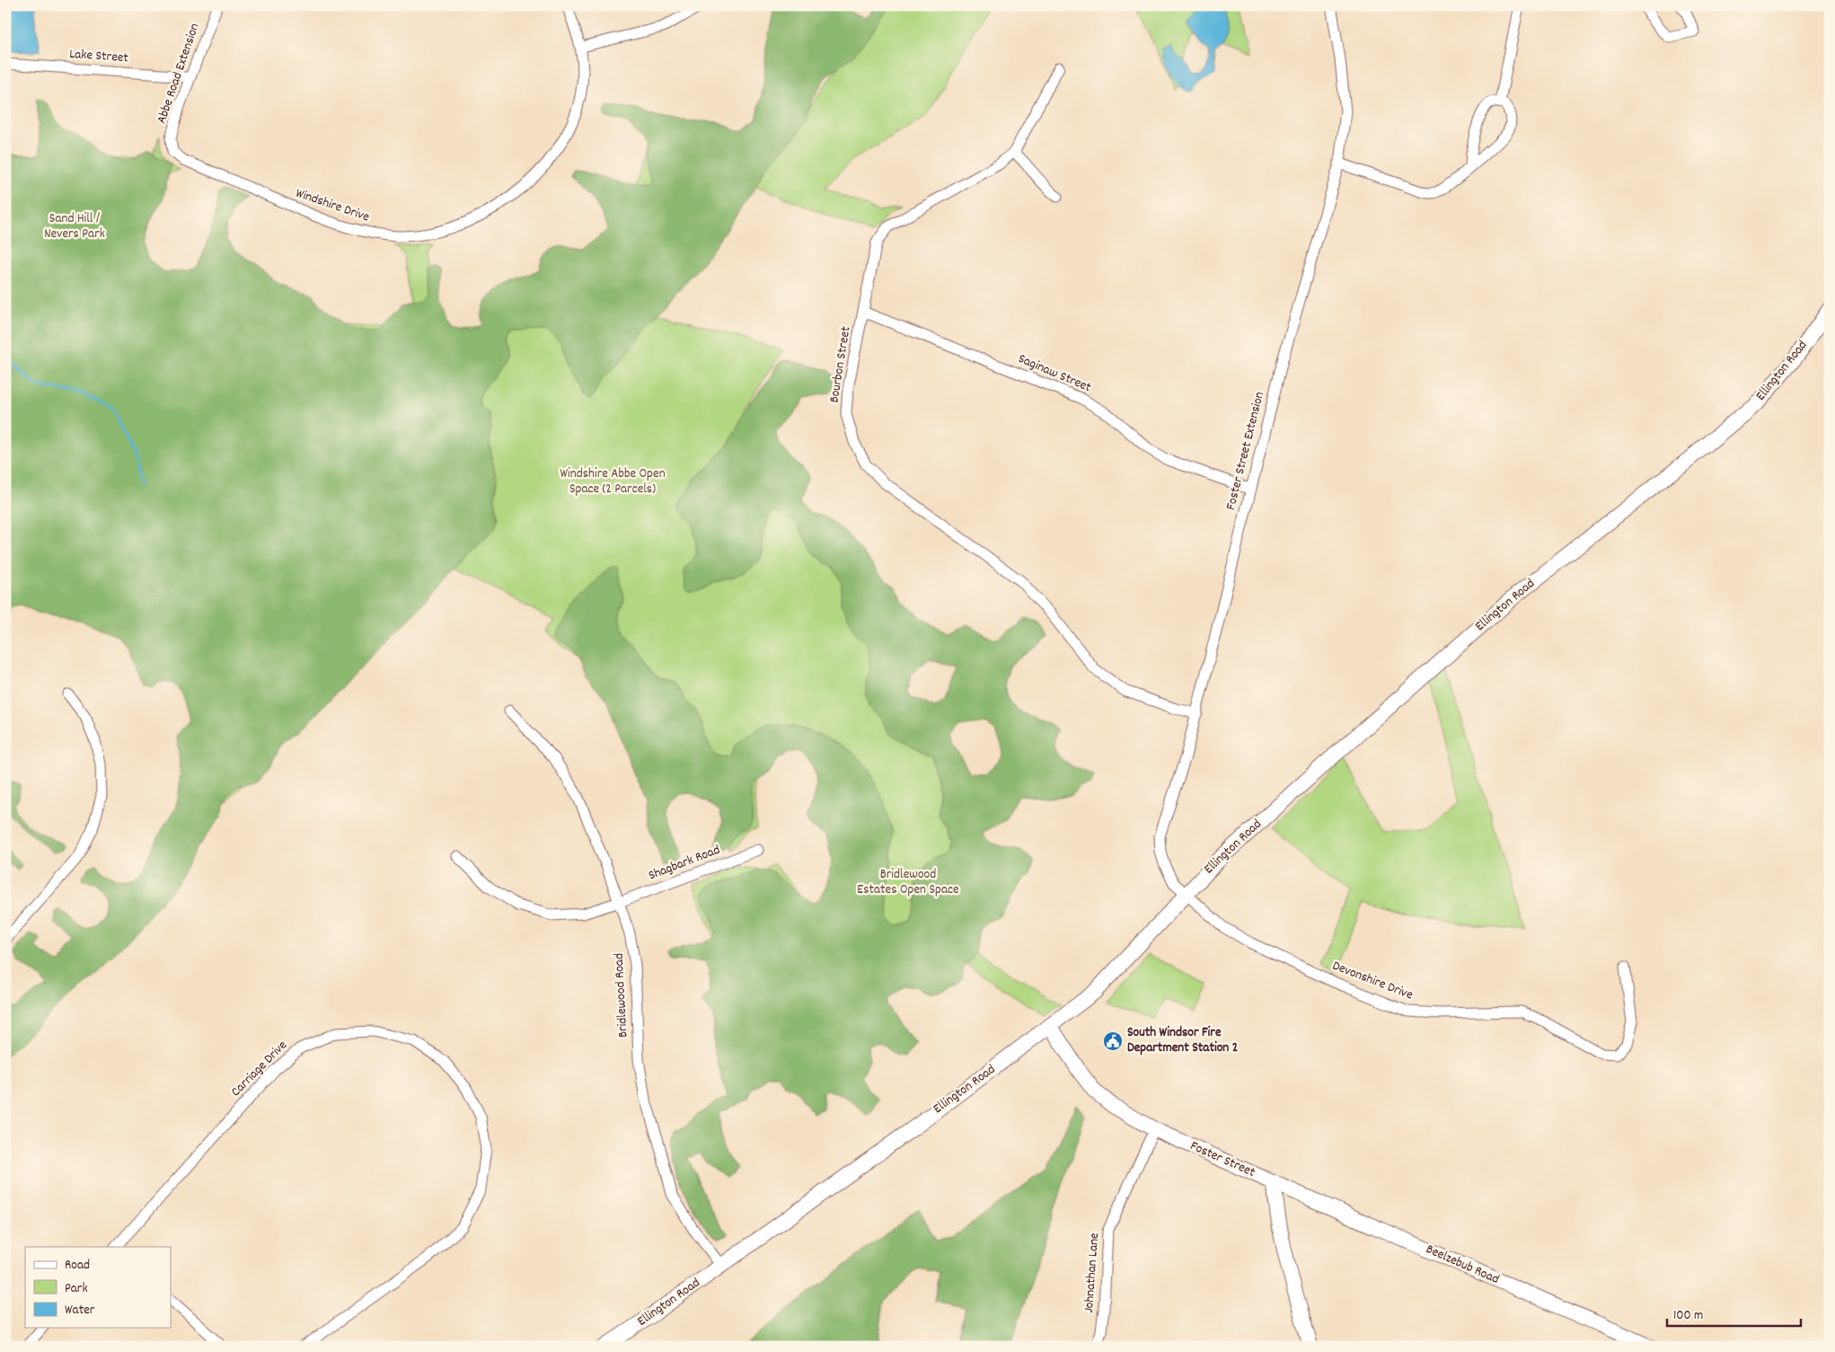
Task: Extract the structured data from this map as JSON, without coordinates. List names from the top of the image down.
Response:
{
  "streets": {
    "main road": ["Ellington Road", "Foster Street", "Beelzebub Road"],
    "street": [
      "Lake Street",
      "Abbe Road Extension",
      "Windshire Drive",
      "Bourbon Street",
      "Saginaw Street",
      "Foster Street Extension",
      "Shagbark Road",
      "Devonshire Drive",
      "Bridlewood Road",
      "Carriage Drive",
      "Johnathan Lane"
    ]
  },
  "crossings": [
    ["Lake Street", "Abbe Road Extension"],
    ["Abbe Road Extension", "Windshire Drive"],
    ["Bourbon Street", "Saginaw Street"],
    ["Bourbon Street", "Foster Street Extension"],
    ["Ellington Road", "Foster Street Extension"],
    ["Ellington Road", "Devonshire Drive"],
    ["Ellington Road", "Bridlewood Road"],
    ["Ellington Road", "Foster Street"],
    ["Saginaw Street", "Foster Street Extension"],
    ["Foster Street Extension", "Devonshire Drive"],
    ["Shagbark Road", "Bridlewood Road"],
    ["Foster Street", "Beelzebub Road"],
    ["Foster Street", "Johnathan Lane"]
  ],
  "parks": ["Sand Hill / Nevers Park", "Windshire Abbe Open Space (2 Parcels)", "Bridlewood Estates Open Space"],
  "places": {
    "public building": ["South Windsor Fire Department Station 2"]
  },
  "legend": ["Road", "Park", "Water"],
  "scale_bar": "100 m"
}
